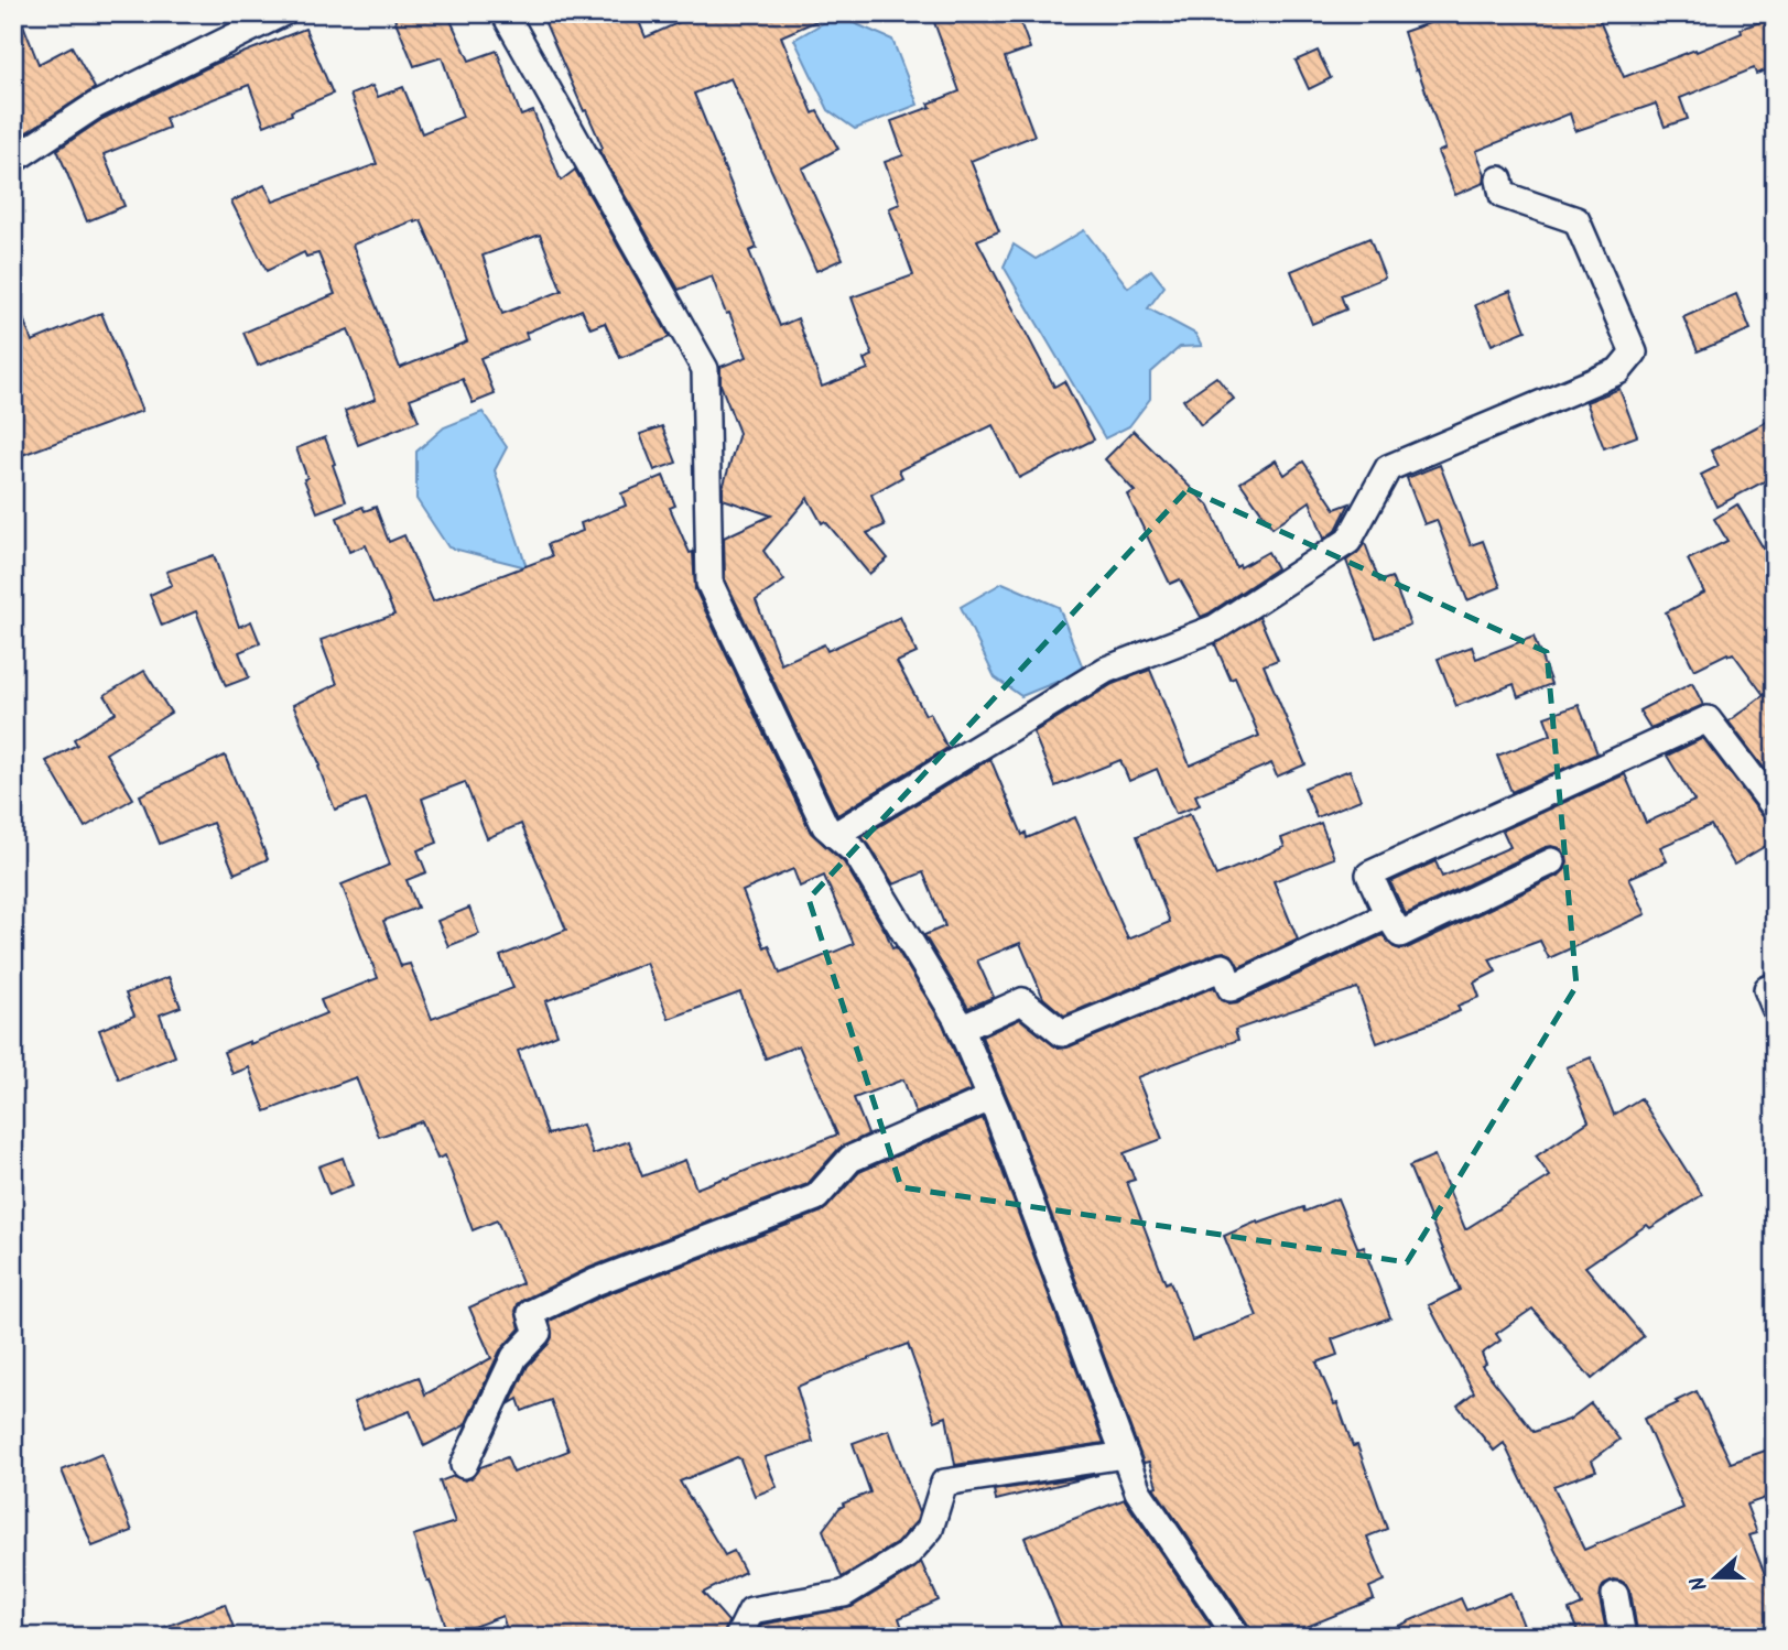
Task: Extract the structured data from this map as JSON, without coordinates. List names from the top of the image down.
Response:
{
  "north": "left"
}
